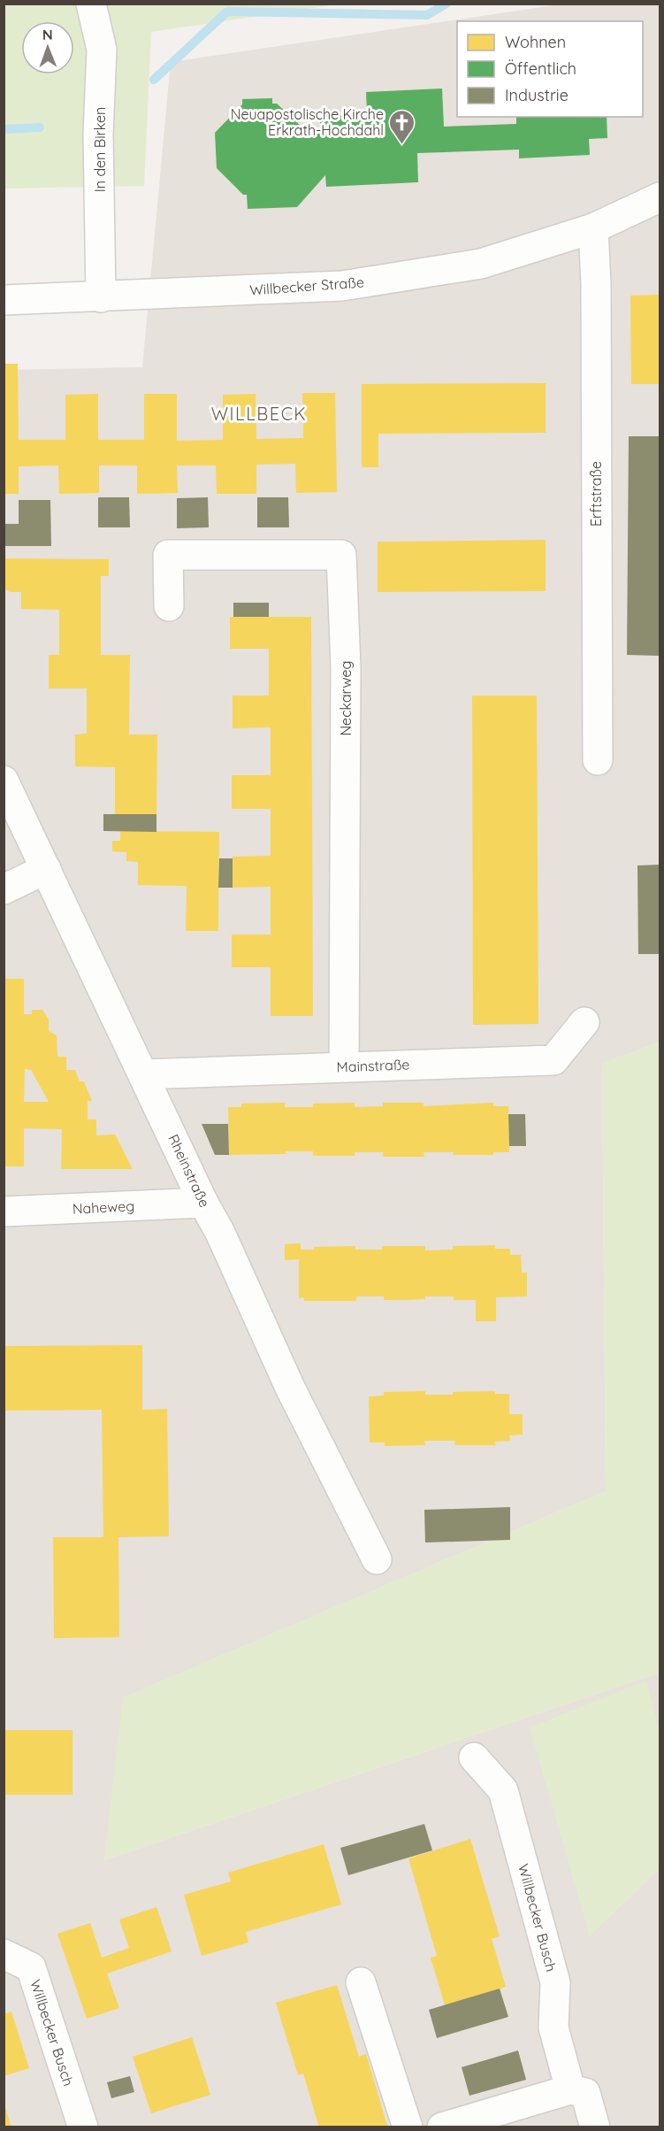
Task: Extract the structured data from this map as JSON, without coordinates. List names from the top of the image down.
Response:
{
  "streets": {
    "street": [
      "In den Birken",
      "Willbecker Straße",
      "Erftstraße",
      "Neckarweg",
      "Mainstraße",
      "Rheinstraße",
      "Naheweg",
      "Willbecker Busch"
    ]
  },
  "crossings": [
    ["In den Birken", "Willbecker Straße"],
    ["Willbecker Straße", "Erftstraße"],
    ["Neckarweg", "Mainstraße"],
    ["Mainstraße", "Rheinstraße"],
    ["Rheinstraße", "Naheweg"]
  ],
  "districts": ["WILLBECK"],
  "places": {
    "church": ["Neuapostolische Kirche Erkrath-Hochdahl"]
  },
  "legend": ["Wohnen", "Öffentlich", "Industrie"],
  "north": "top"
}
